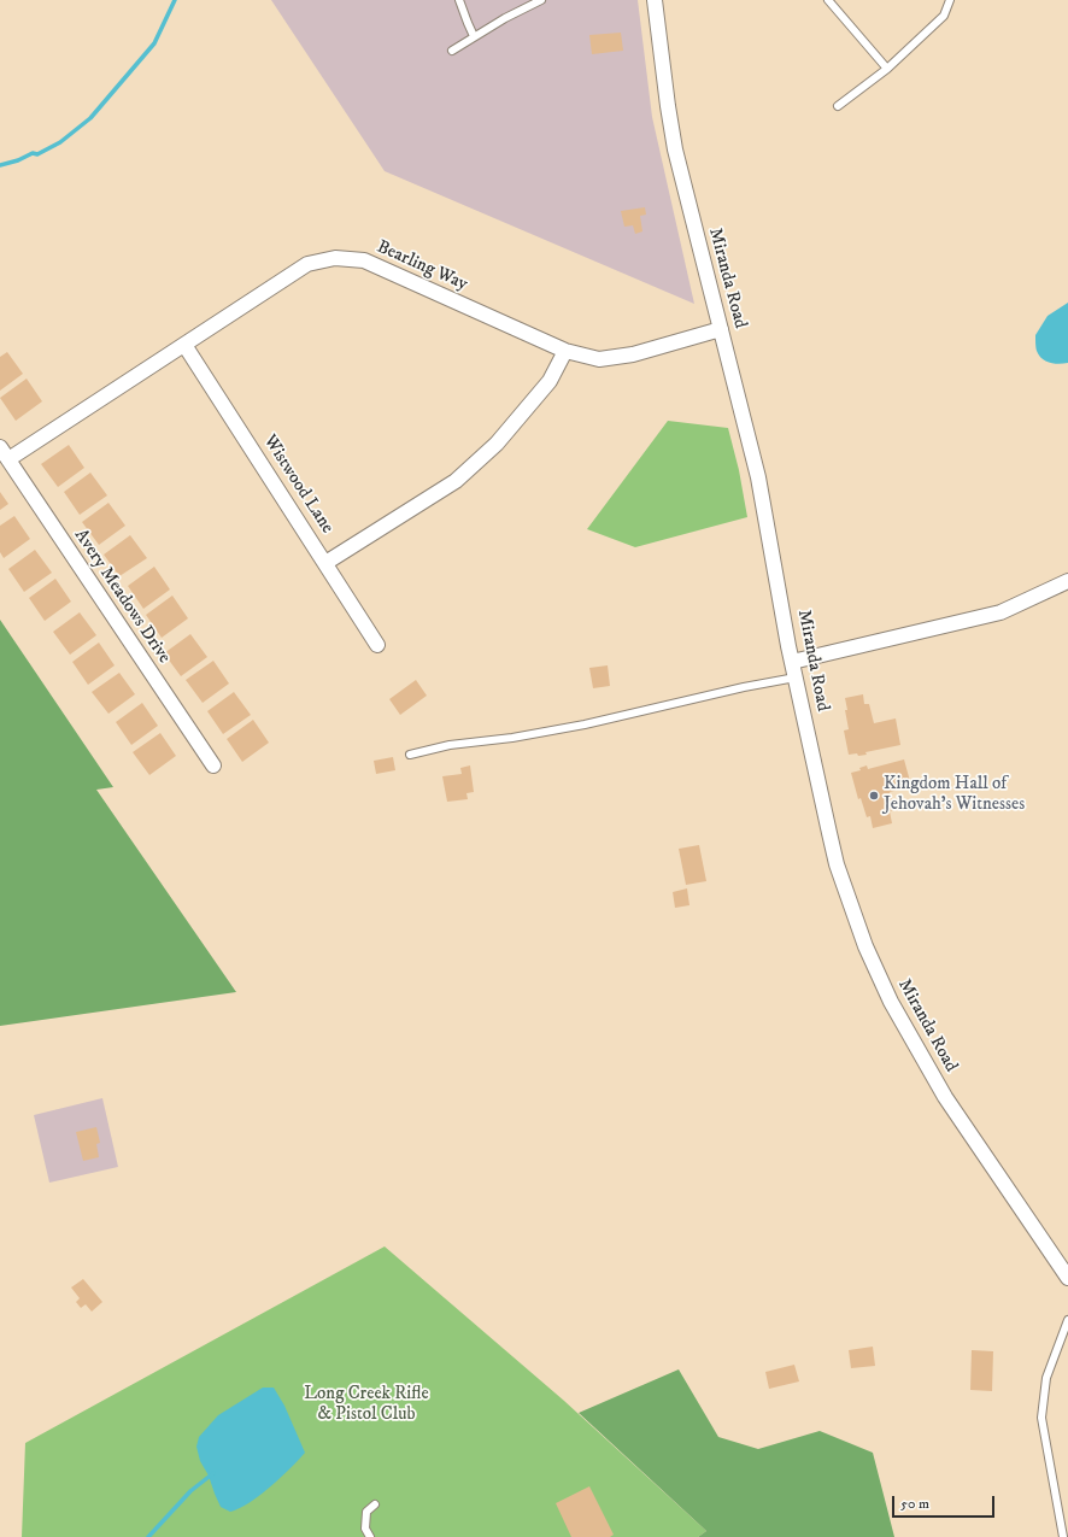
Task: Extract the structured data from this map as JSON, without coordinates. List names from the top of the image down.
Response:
{
  "streets": {
    "street": [
      "Bearling Way",
      "Miranda Road",
      "Wistwood Lane",
      "Avery Meadows Drive"
    ]
  },
  "crossings": [
    ["Bearling Way", "Miranda Road"],
    ["Bearling Way", "Wistwood Lane"],
    ["Bearling Way", "Avery Meadows Drive"]
  ],
  "parks": ["Long Creek Rifle & Pistol Club"],
  "places": ["Kingdom Hall of Jehovah’s Witnesses"],
  "scale_bar": "50 m"
}
